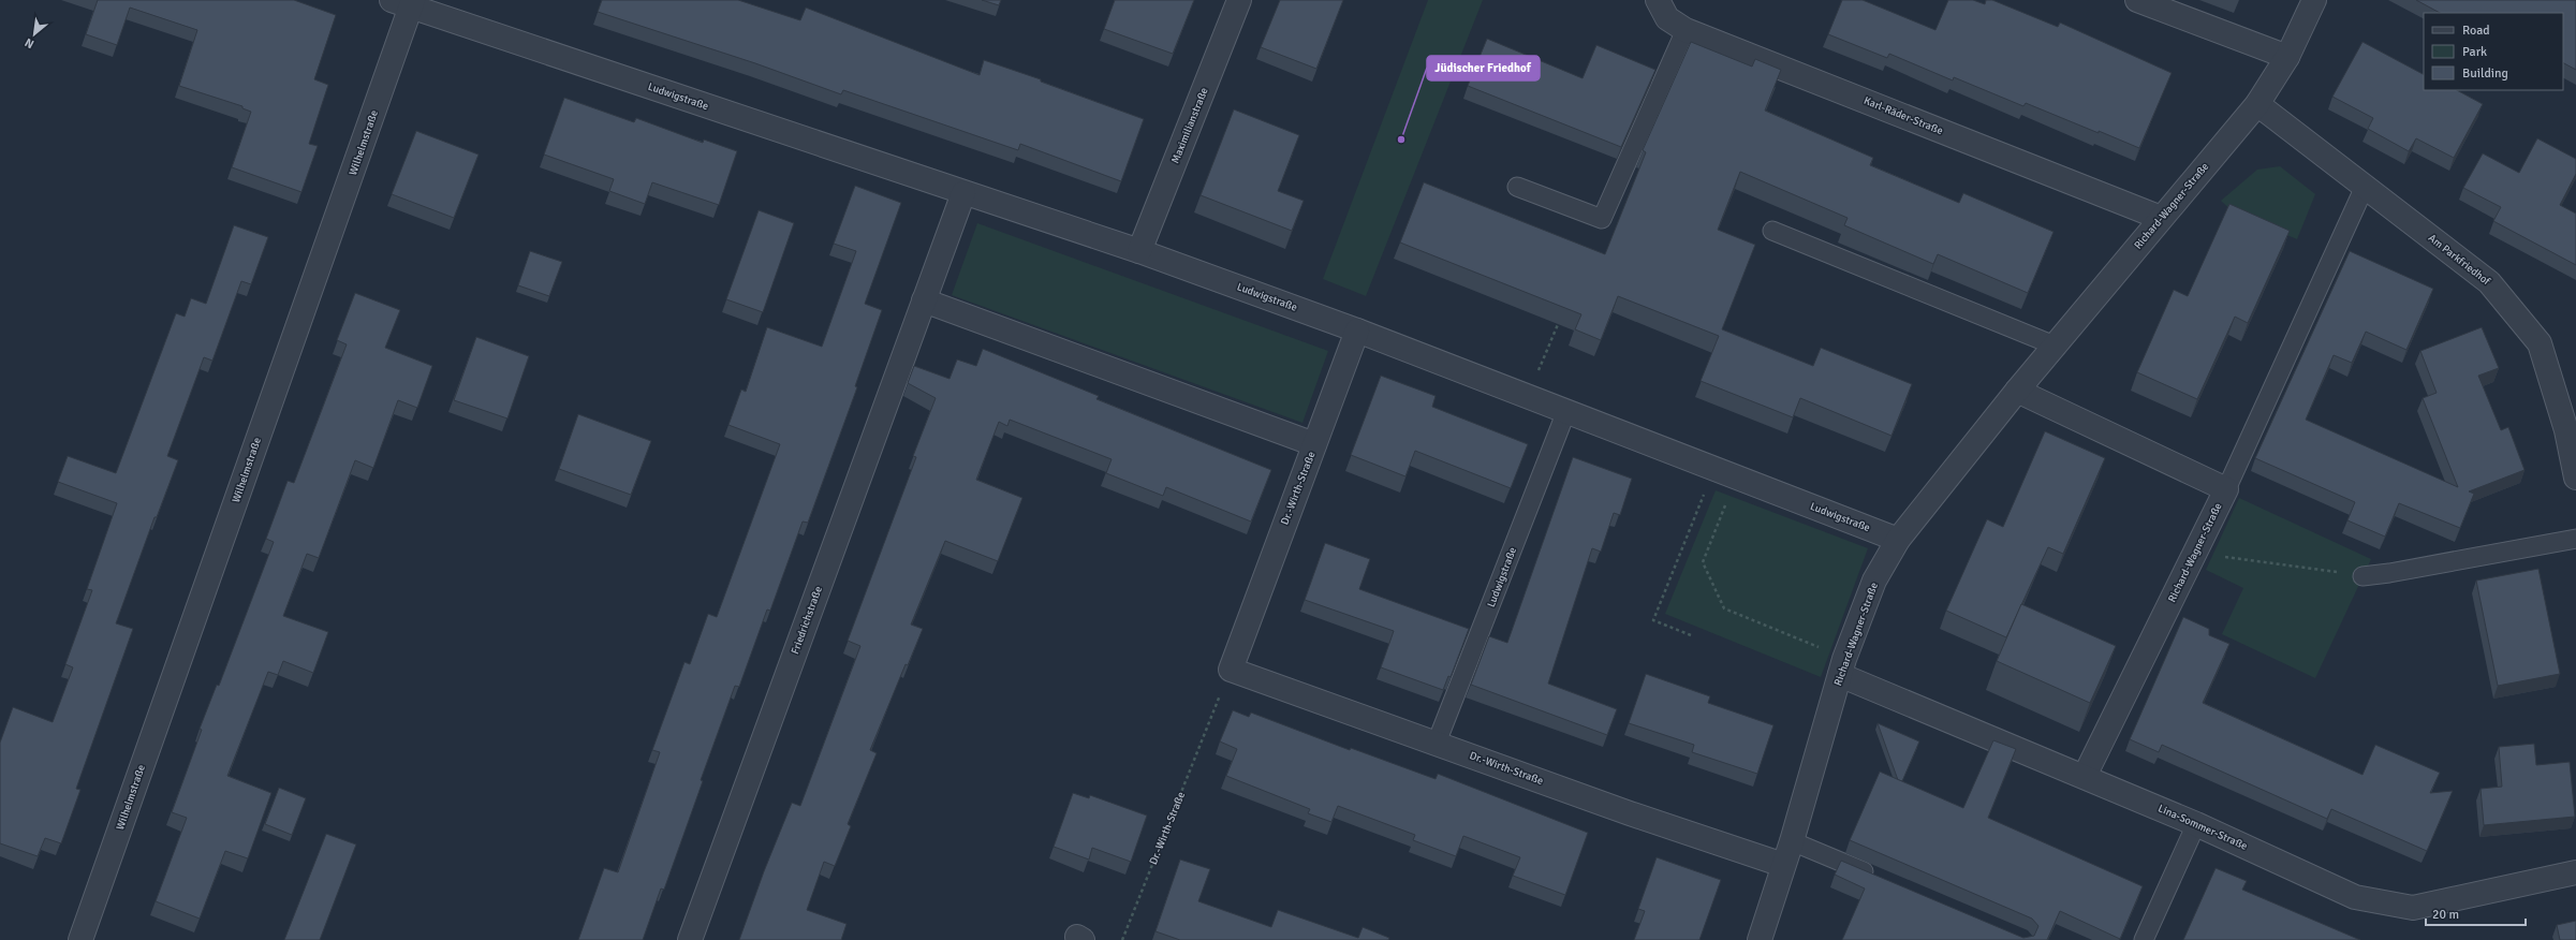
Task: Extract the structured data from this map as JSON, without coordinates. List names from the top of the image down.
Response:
{
  "streets": {
    "street": [
      "Ludwigstraße",
      "Karl-Räder-Straße",
      "Maximilianstraße",
      "Wilhelmstraße",
      "Richard-Wagner-Straße",
      "Am Parkfriedhof",
      "Dr.-Wirth-Straße",
      "Friedrichstraße",
      "Lina-Sommer-Straße"
    ]
  },
  "crossings": [
    ["Ludwigstraße", "Maximilianstraße"],
    ["Ludwigstraße", "Wilhelmstraße"],
    ["Ludwigstraße", "Richard-Wagner-Straße"],
    ["Ludwigstraße", "Dr.-Wirth-Straße"],
    ["Karl-Räder-Straße", "Richard-Wagner-Straße"],
    ["Richard-Wagner-Straße", "Am Parkfriedhof"],
    ["Richard-Wagner-Straße", "Dr.-Wirth-Straße"],
    ["Richard-Wagner-Straße", "Lina-Sommer-Straße"]
  ],
  "places": ["Jüdischer Friedhof"],
  "legend": ["Road", "Park", "Building"],
  "scale_bar": "20 m",
  "north": "bottom left"
}
